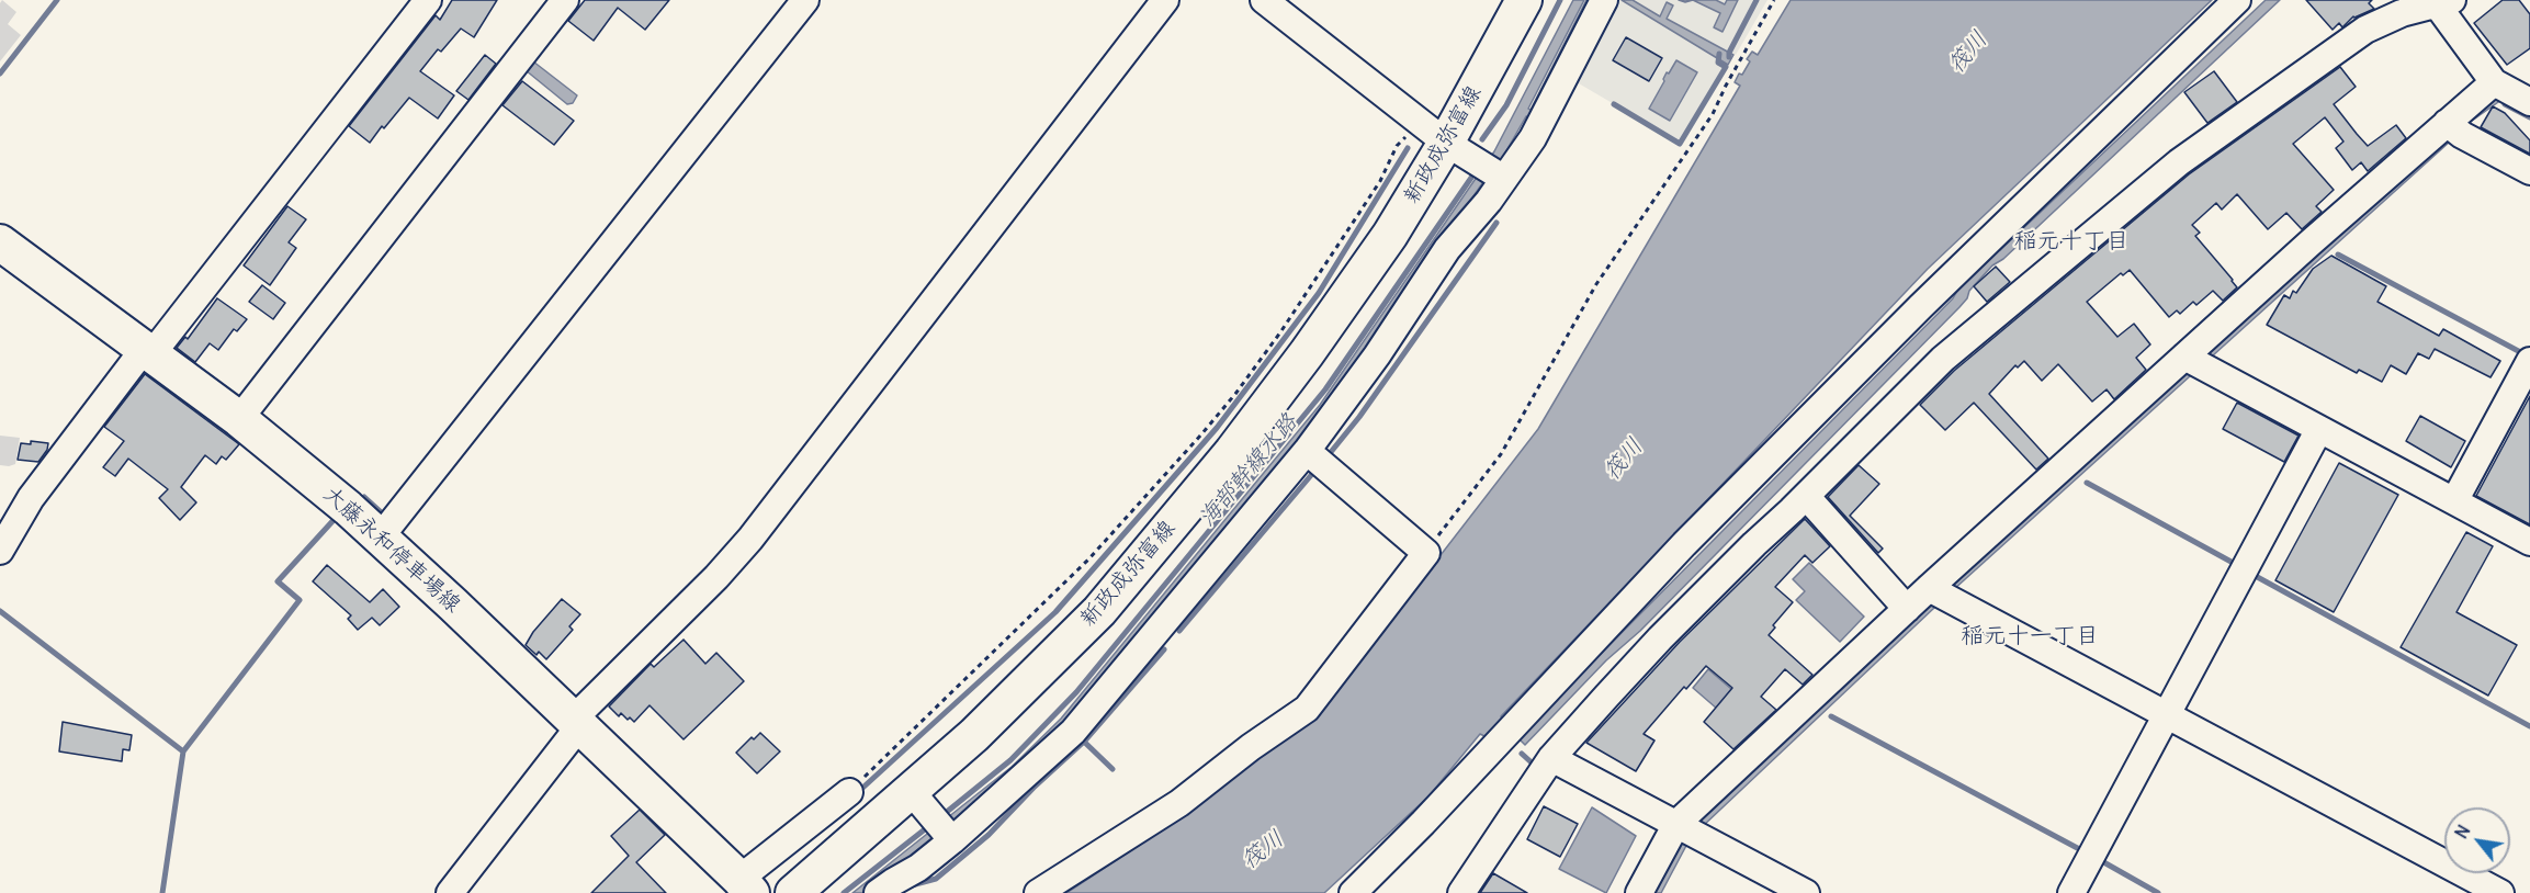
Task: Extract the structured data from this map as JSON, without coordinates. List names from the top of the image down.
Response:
{
  "streets": {
    "main road": ["新政成弥富線", "大藤永和停車場線"]
  },
  "districts": ["稲元十丁目", "稲元十一丁目"],
  "water": ["筏川", "海部幹線水路"],
  "north": "top left"
}
